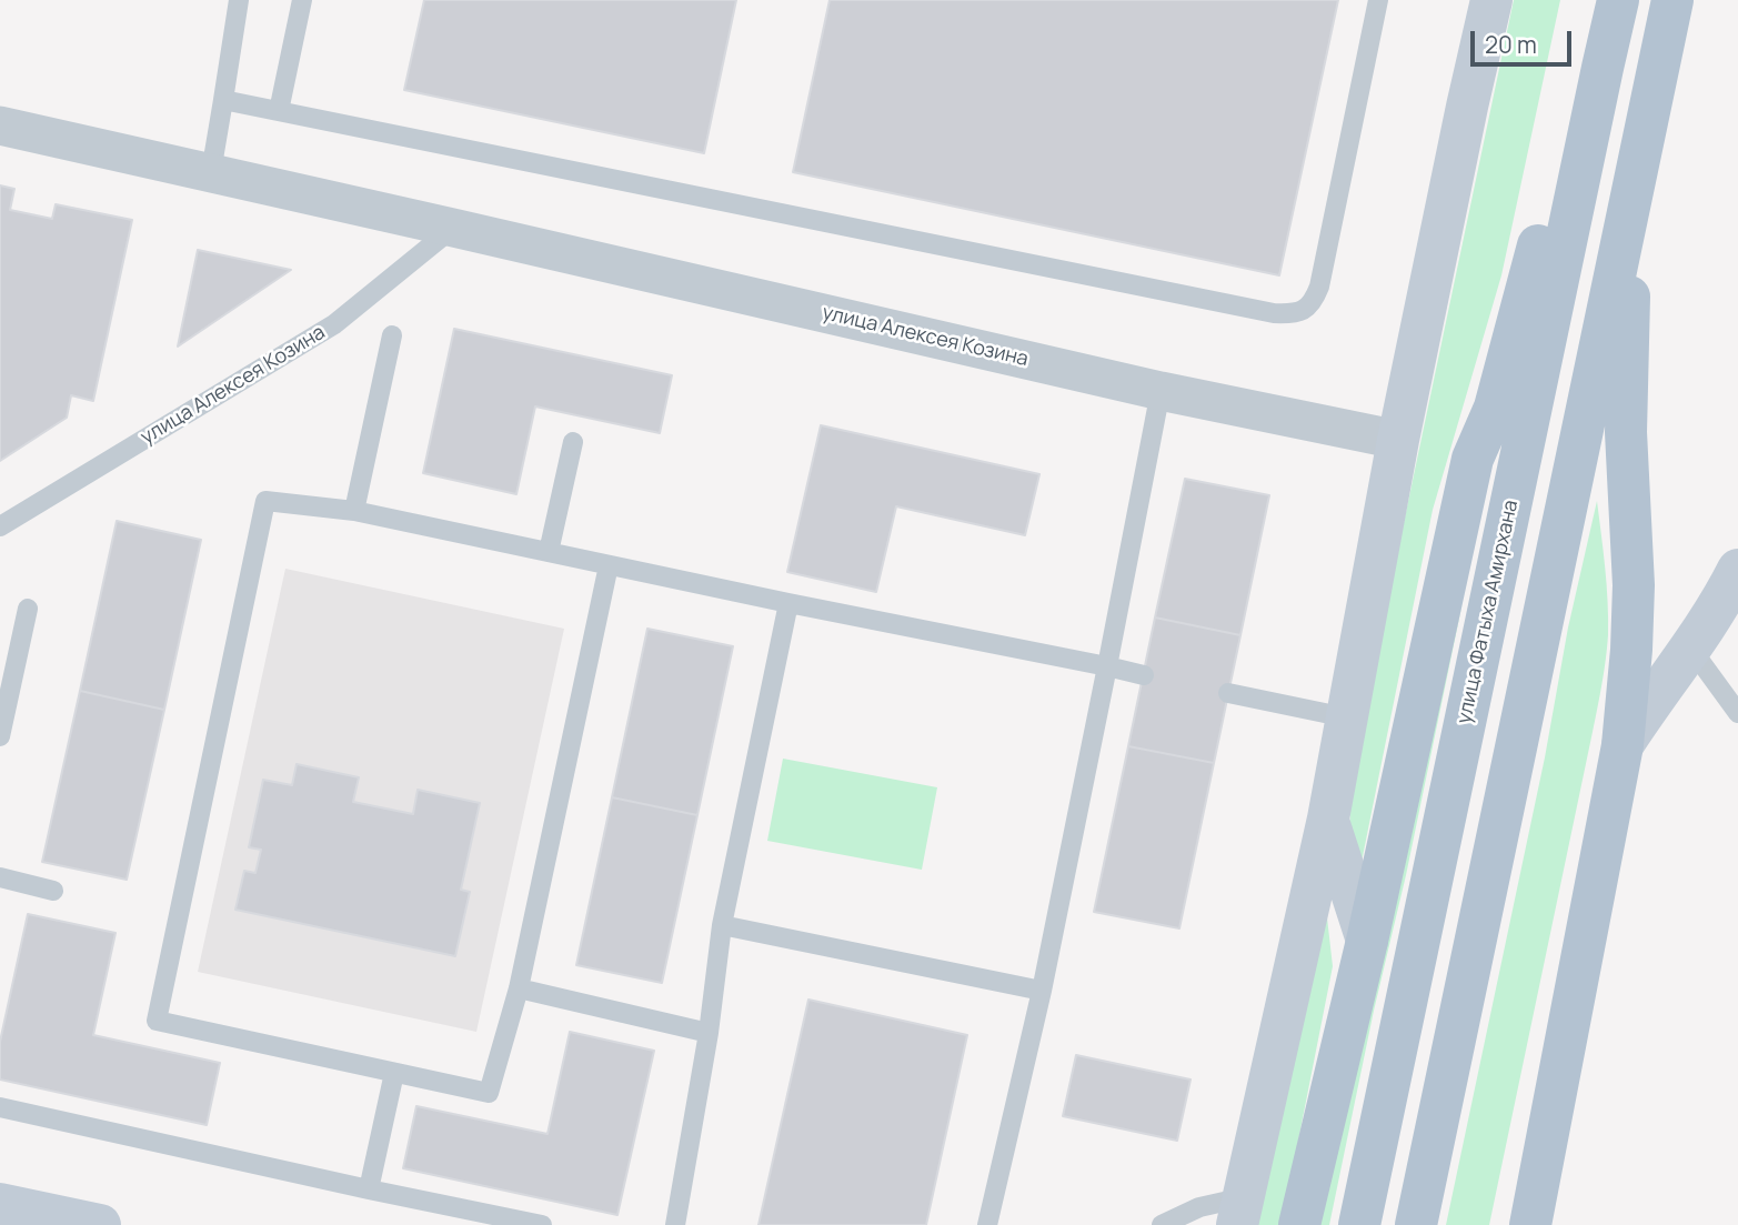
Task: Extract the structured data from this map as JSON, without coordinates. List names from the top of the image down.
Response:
{
  "streets": {
    "main road": ["улица Фатыха Амирхана"],
    "street": ["улица Алексея Козина"]
  },
  "scale_bar": "20 m"
}
